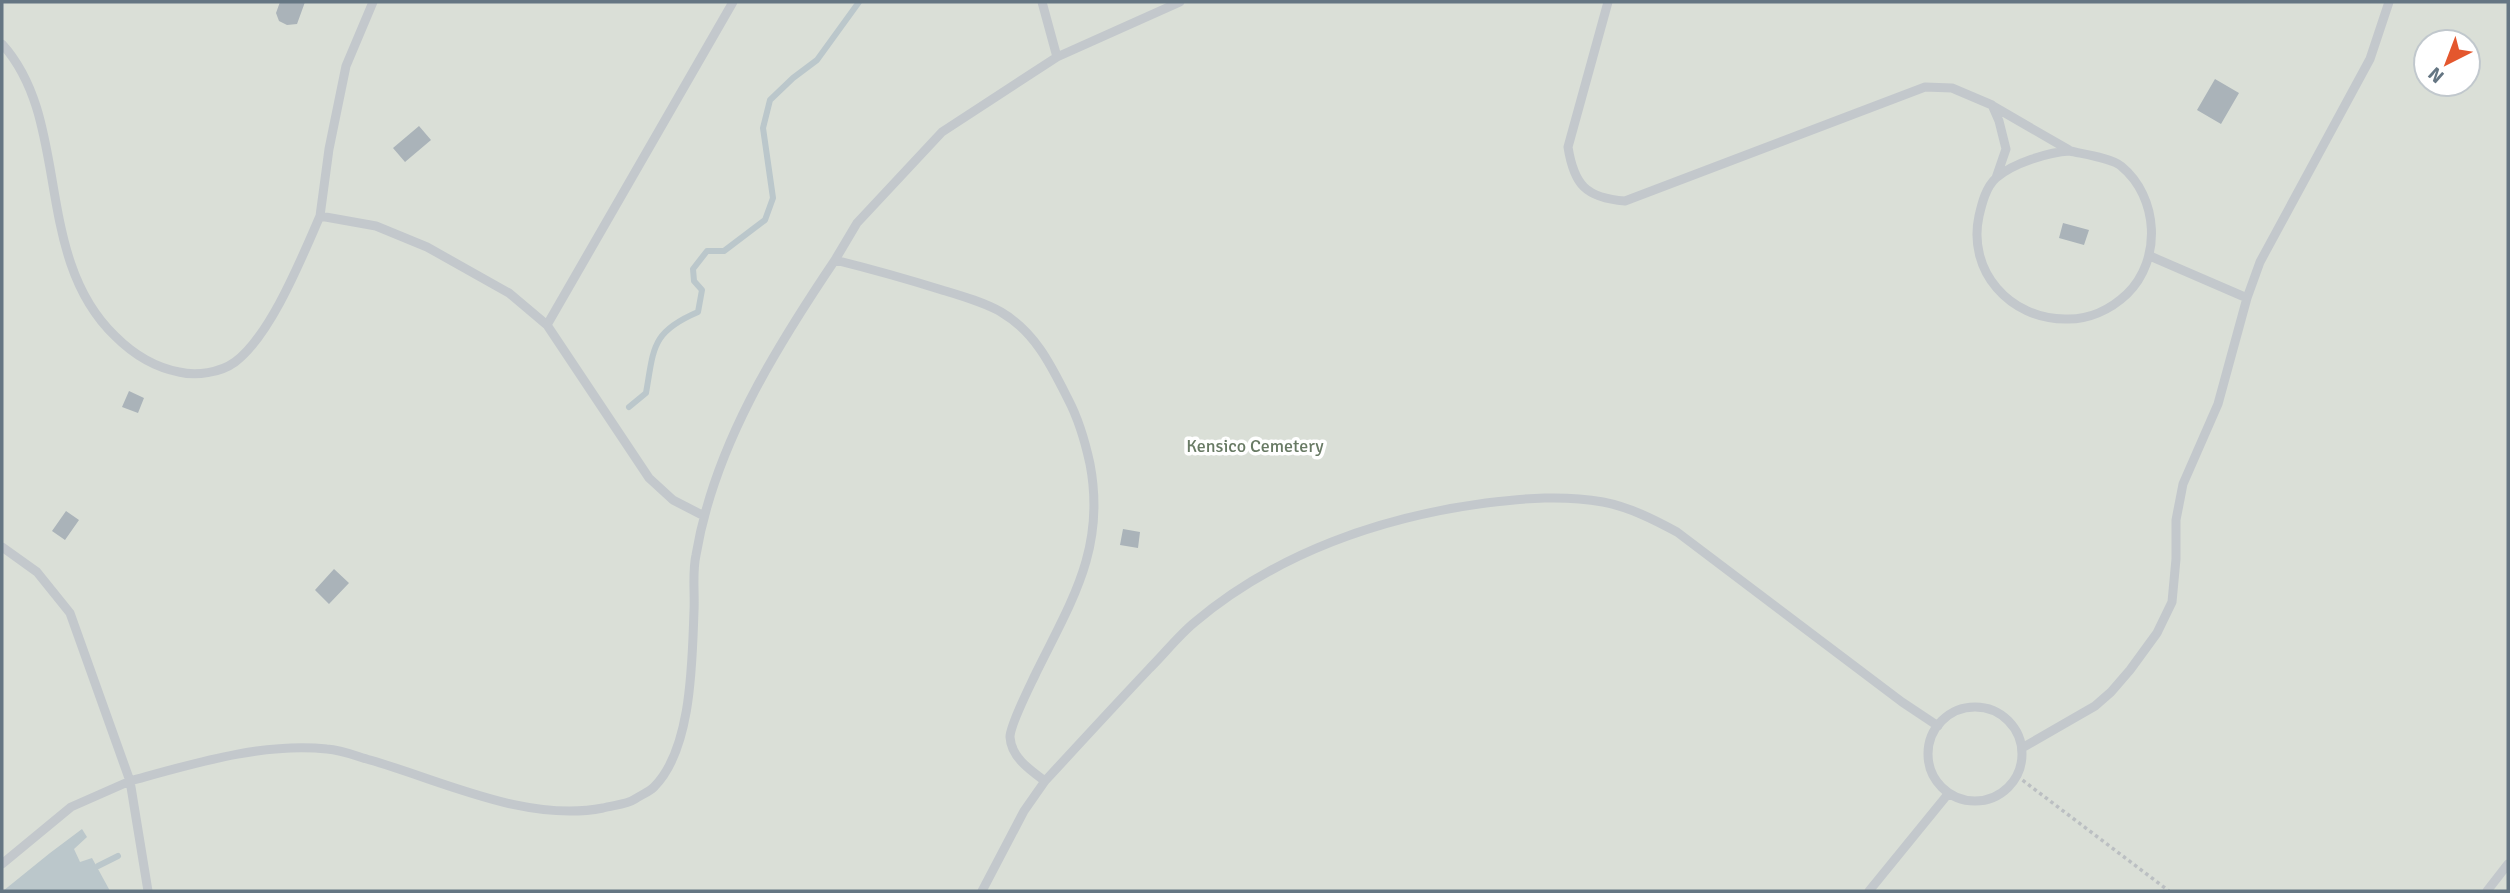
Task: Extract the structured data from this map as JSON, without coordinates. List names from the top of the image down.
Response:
{
  "parks": ["Kensico Cemetery"],
  "north": "bottom left"
}
